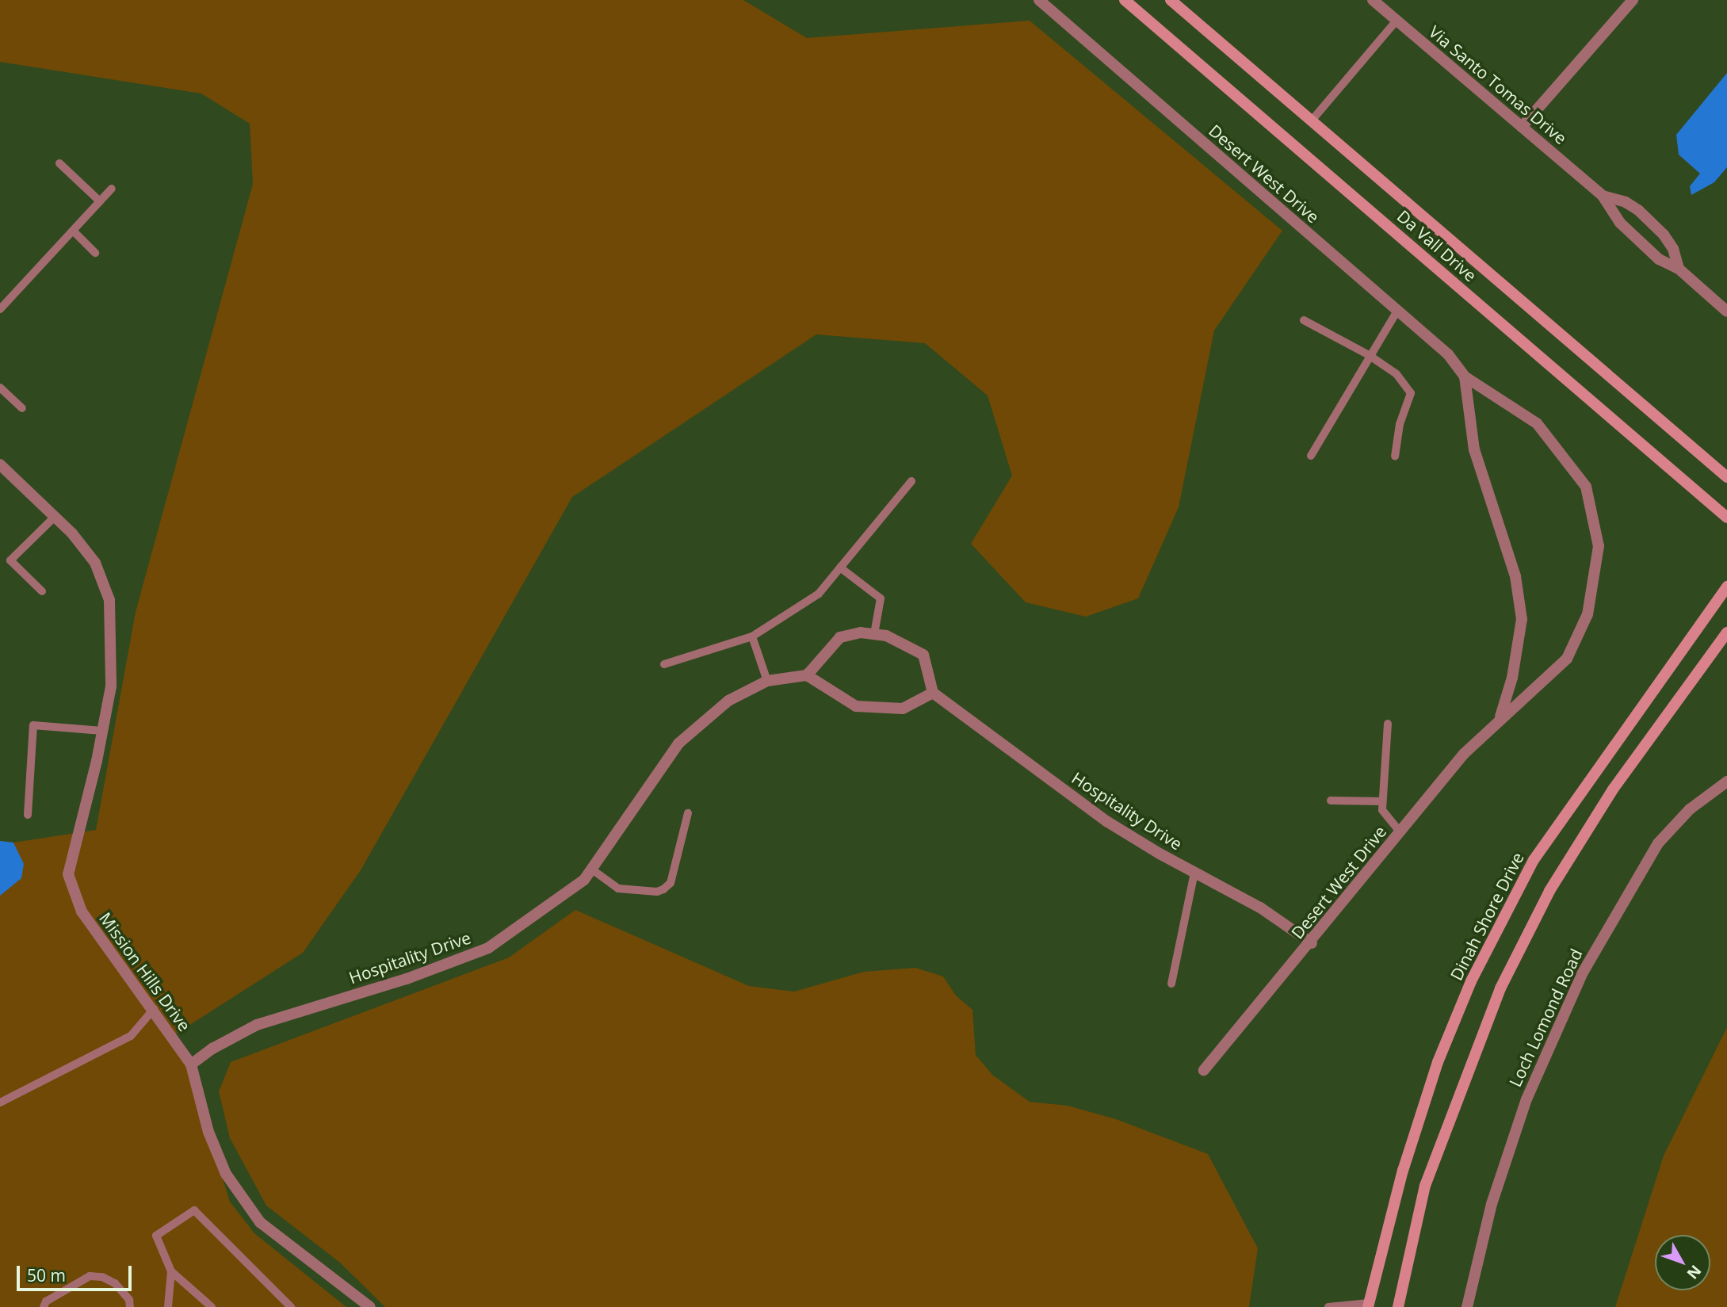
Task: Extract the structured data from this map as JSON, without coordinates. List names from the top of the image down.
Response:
{
  "streets": {
    "main road": ["Da Vall Drive", "Dinah Shore Drive"],
    "street": [
      "Via Santo Tomas Drive",
      "Desert West Drive",
      "Hospitality Drive",
      "Mission Hills Drive",
      "Loch Lomond Road"
    ]
  },
  "crossings": [
    ["Desert West Drive", "Hospitality Drive"],
    ["Hospitality Drive", "Mission Hills Drive"]
  ],
  "scale_bar": "50 m",
  "north": "bottom right"
}
